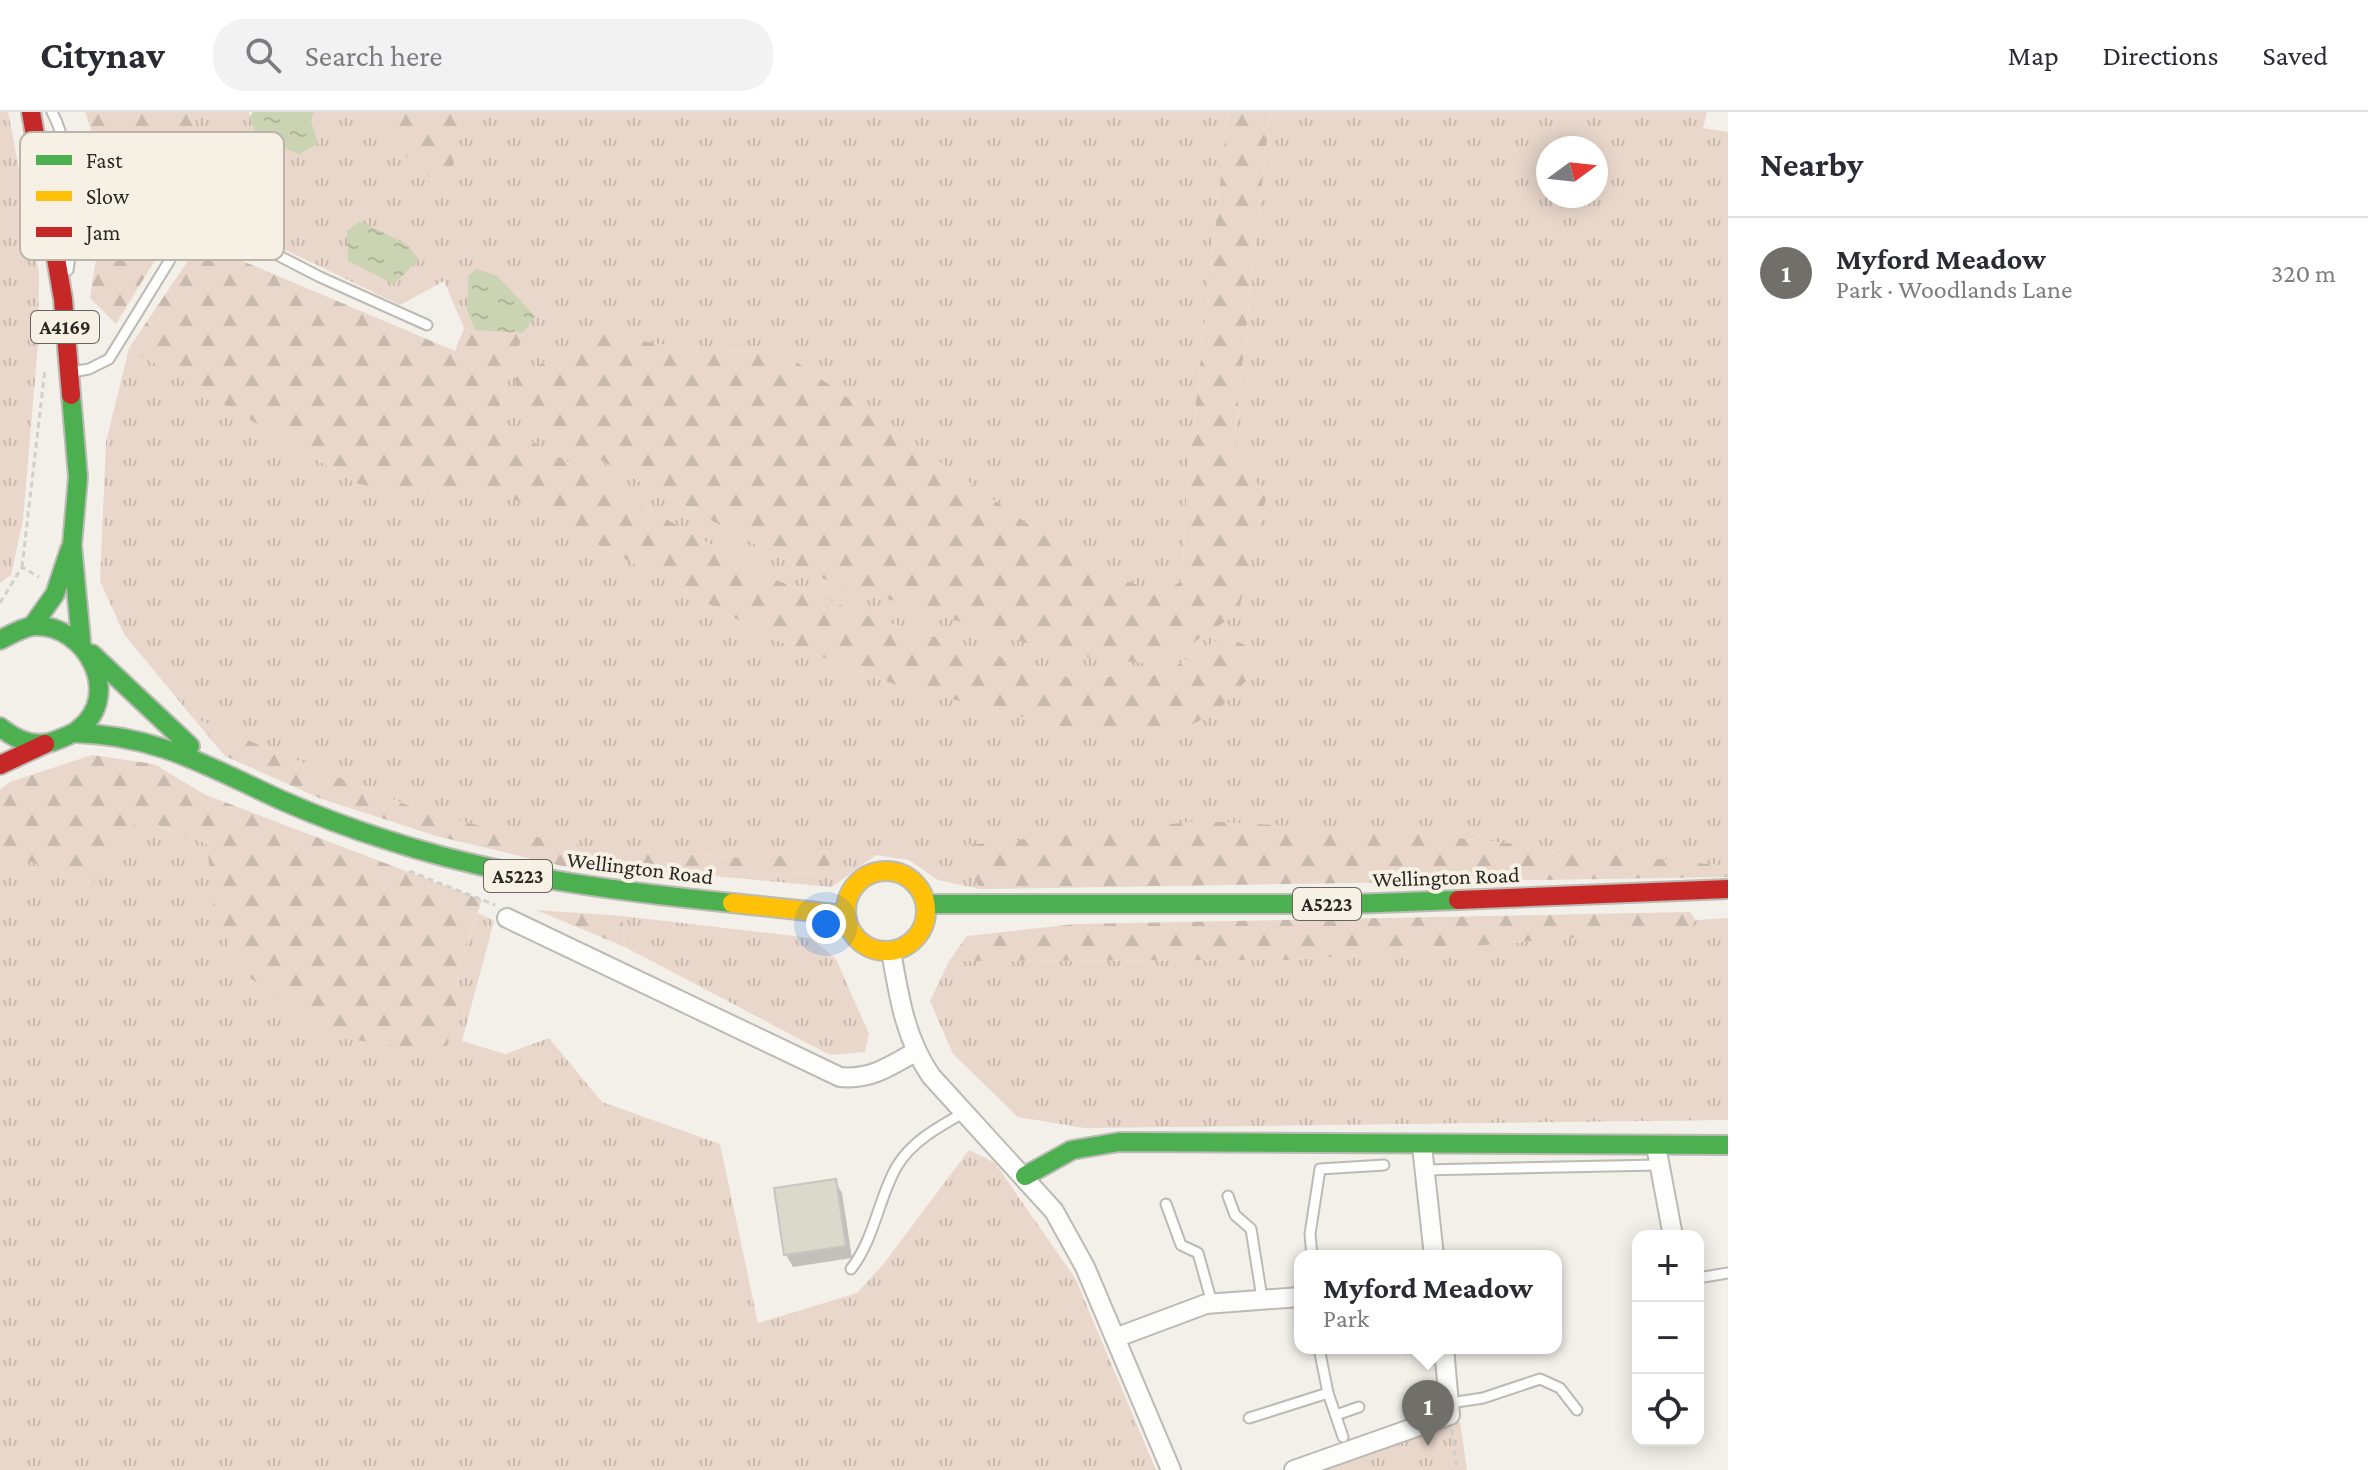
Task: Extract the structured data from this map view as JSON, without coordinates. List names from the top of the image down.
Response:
{
  "streets": {
    "main road": ["A4169", "Wellington Road", "A5223"]
  },
  "crossings": [
    ["A4169", "Wellington Road"]
  ],
  "legend": ["Fast", "Slow", "Jam"],
  "north": "right",
  "page": {
    "header": "Citynav",
    "search": "Search here",
    "nav": ["Map", "Directions", "Saved"],
    "heading": "Nearby",
    "list": [
      {
        "mark": "1",
        "name": "Myford Meadow",
        "note": "Park · Woodlands Lane",
        "value": "320 m"
      }
    ],
    "map_buttons": ["+", "−"],
    "popup": ["Myford Meadow", "Park"],
    "pins": "1"
  }
}
